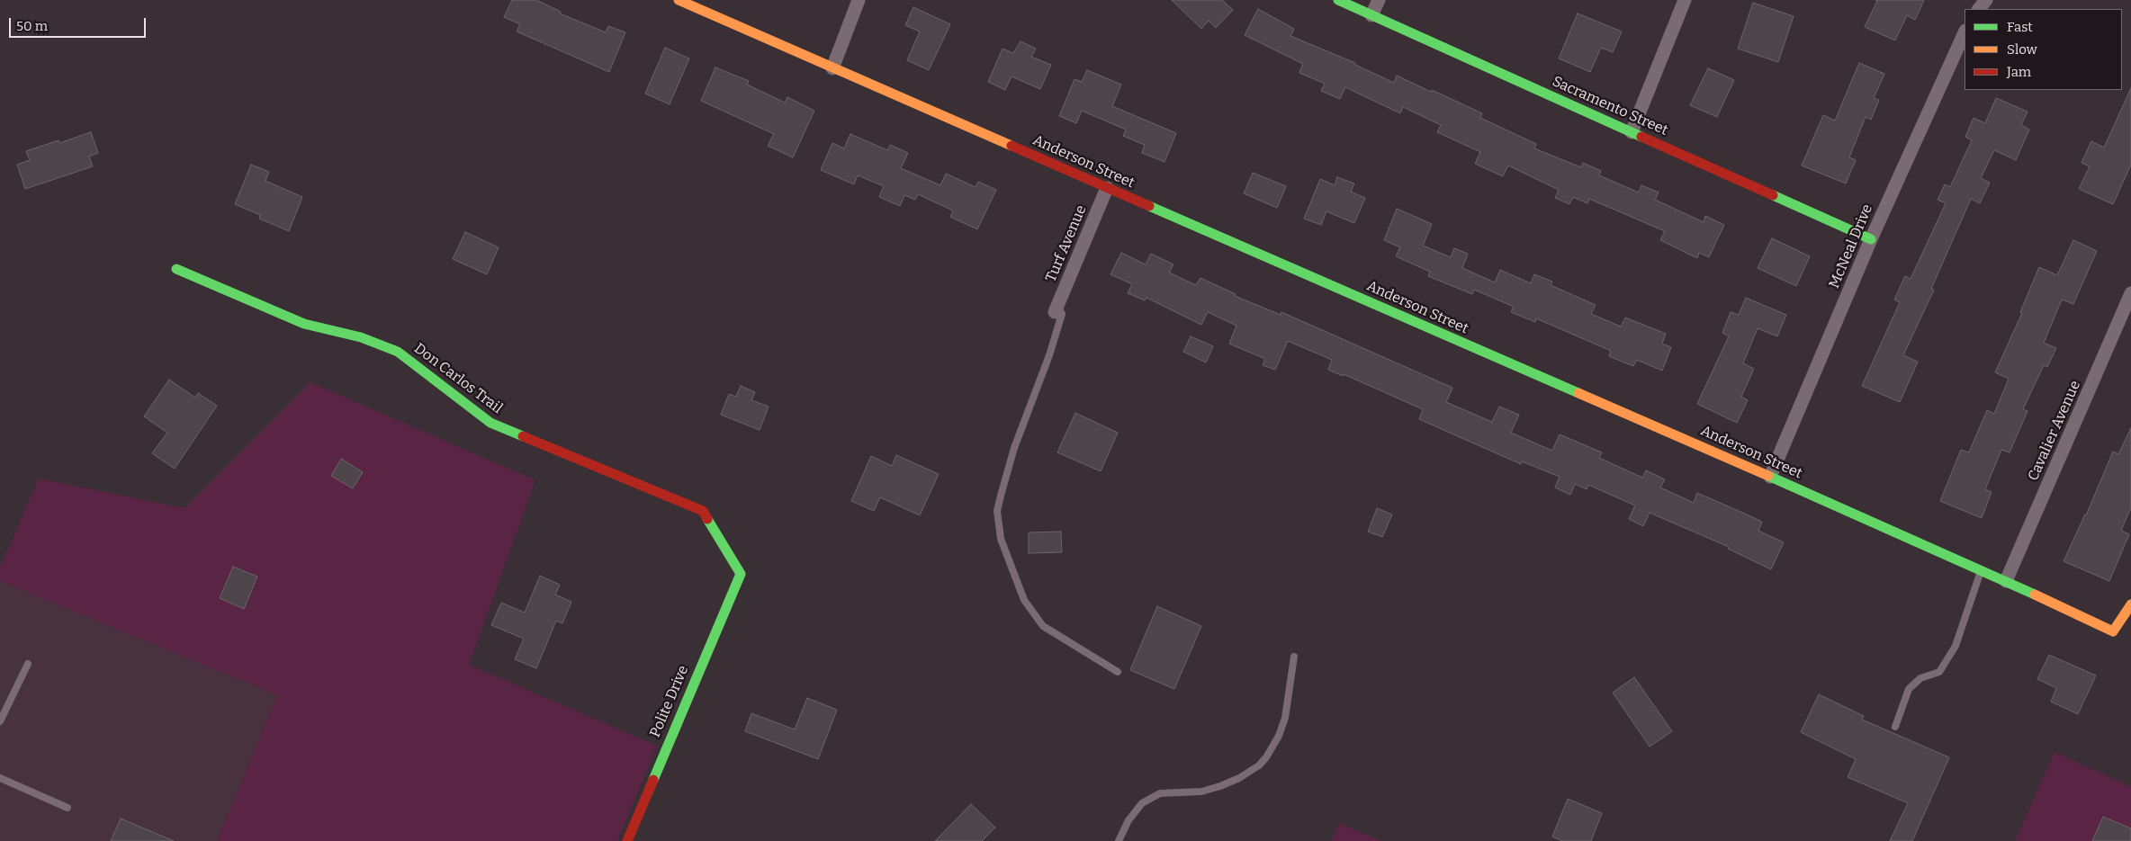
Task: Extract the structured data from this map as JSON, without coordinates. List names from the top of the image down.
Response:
{
  "streets": {
    "street": [
      "Sacramento Street",
      "Anderson Street",
      "Turf Avenue",
      "McNeal Drive",
      "Don Carlos Trail",
      "Cavalier Avenue",
      "Polite Drive"
    ]
  },
  "crossings": [
    ["Sacramento Street", "McNeal Drive"],
    ["Anderson Street", "Turf Avenue"],
    ["Anderson Street", "McNeal Drive"],
    ["Anderson Street", "Cavalier Avenue"],
    ["Don Carlos Trail", "Polite Drive"]
  ],
  "legend": ["Fast", "Slow", "Jam"],
  "scale_bar": "50 m"
}
